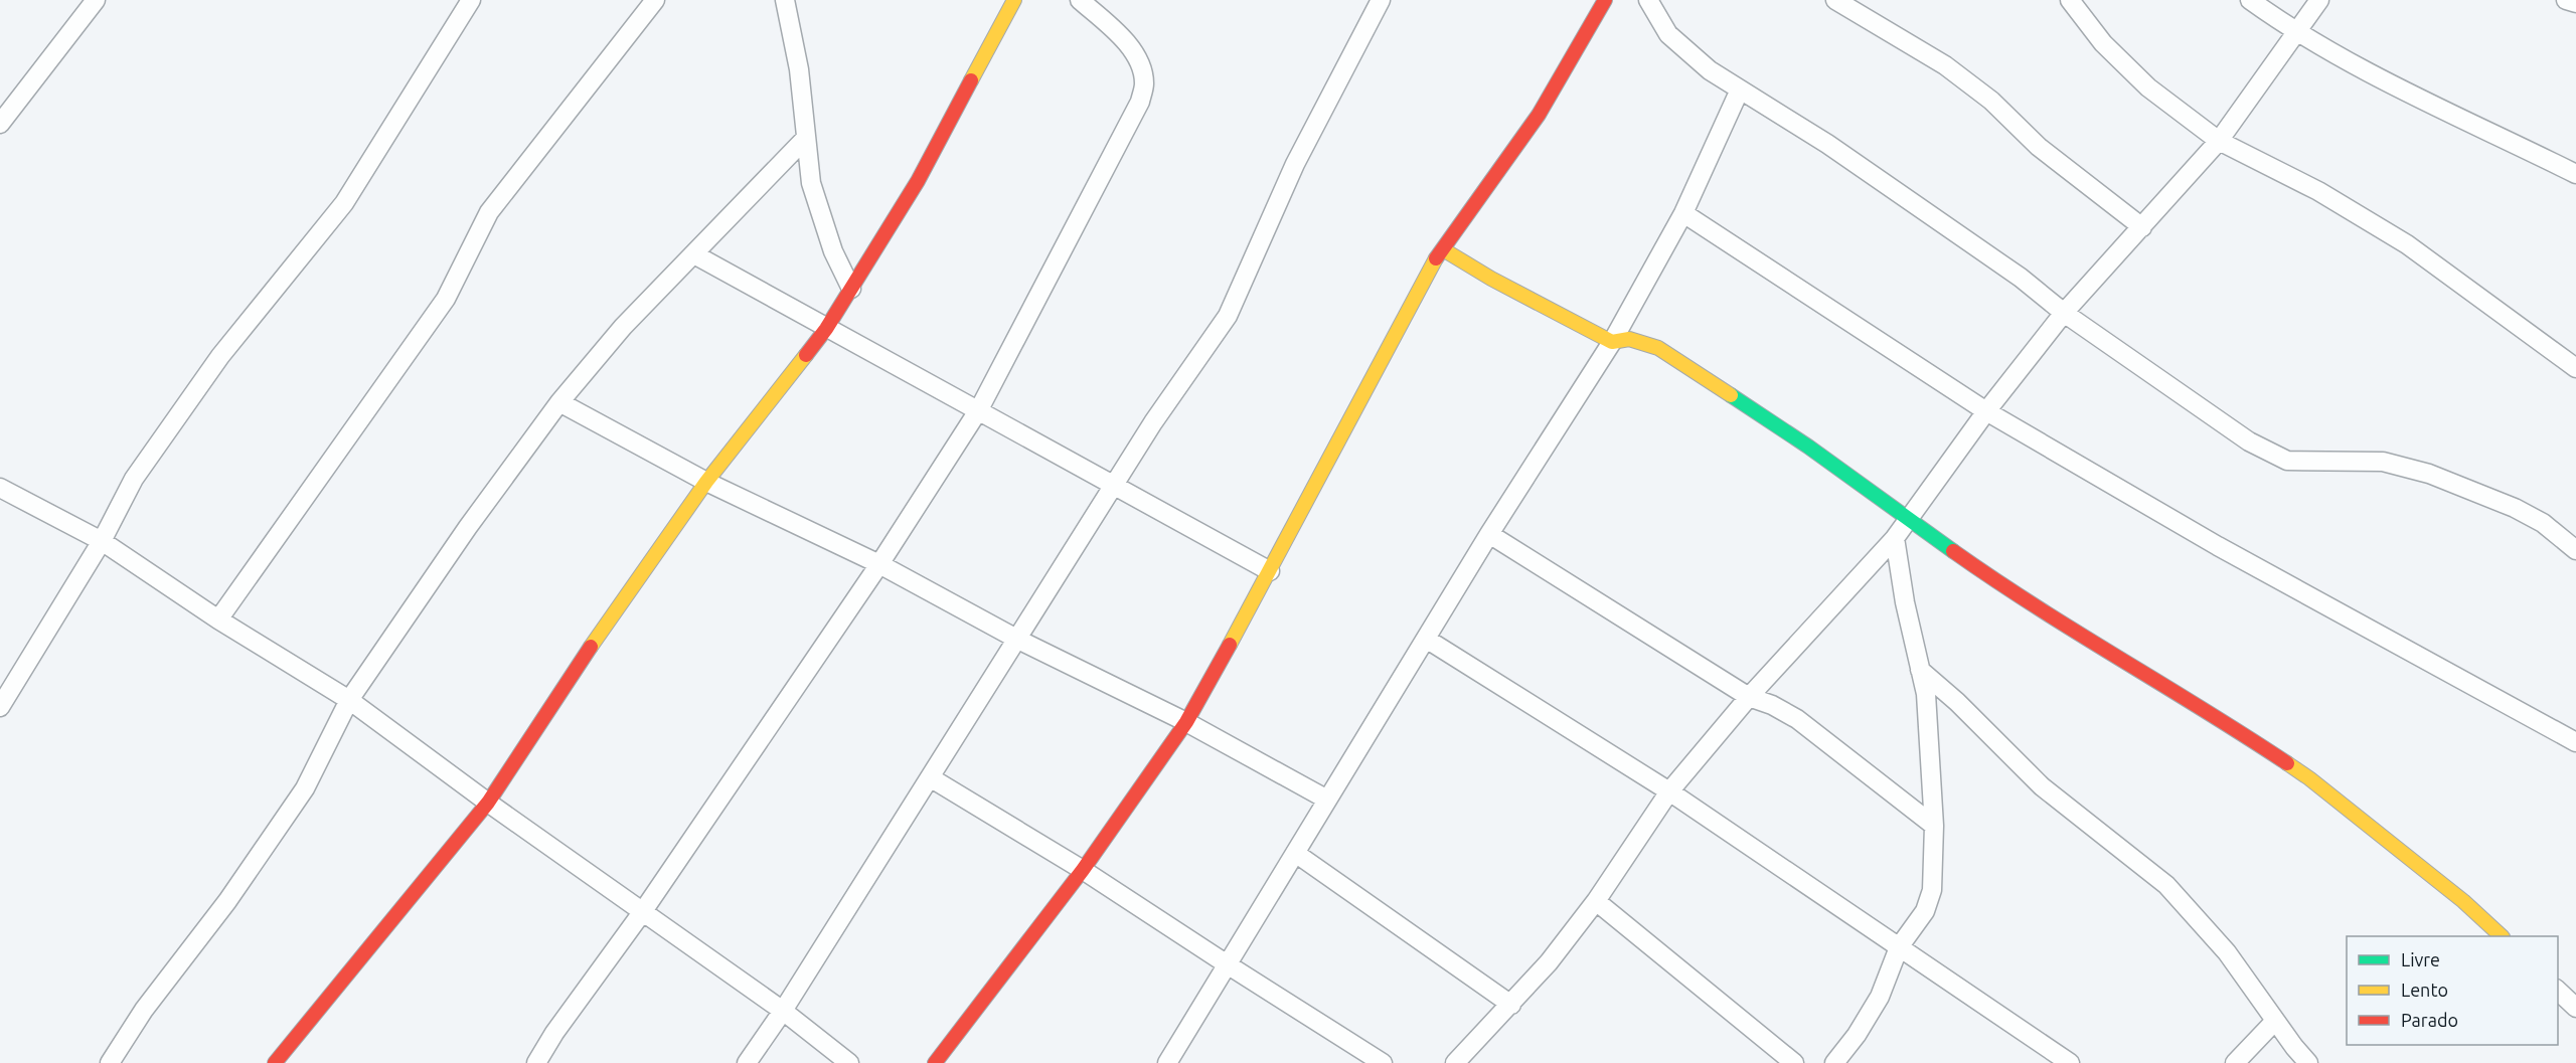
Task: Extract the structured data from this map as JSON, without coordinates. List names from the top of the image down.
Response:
{
  "legend": ["Livre", "Lento", "Parado"]
}
